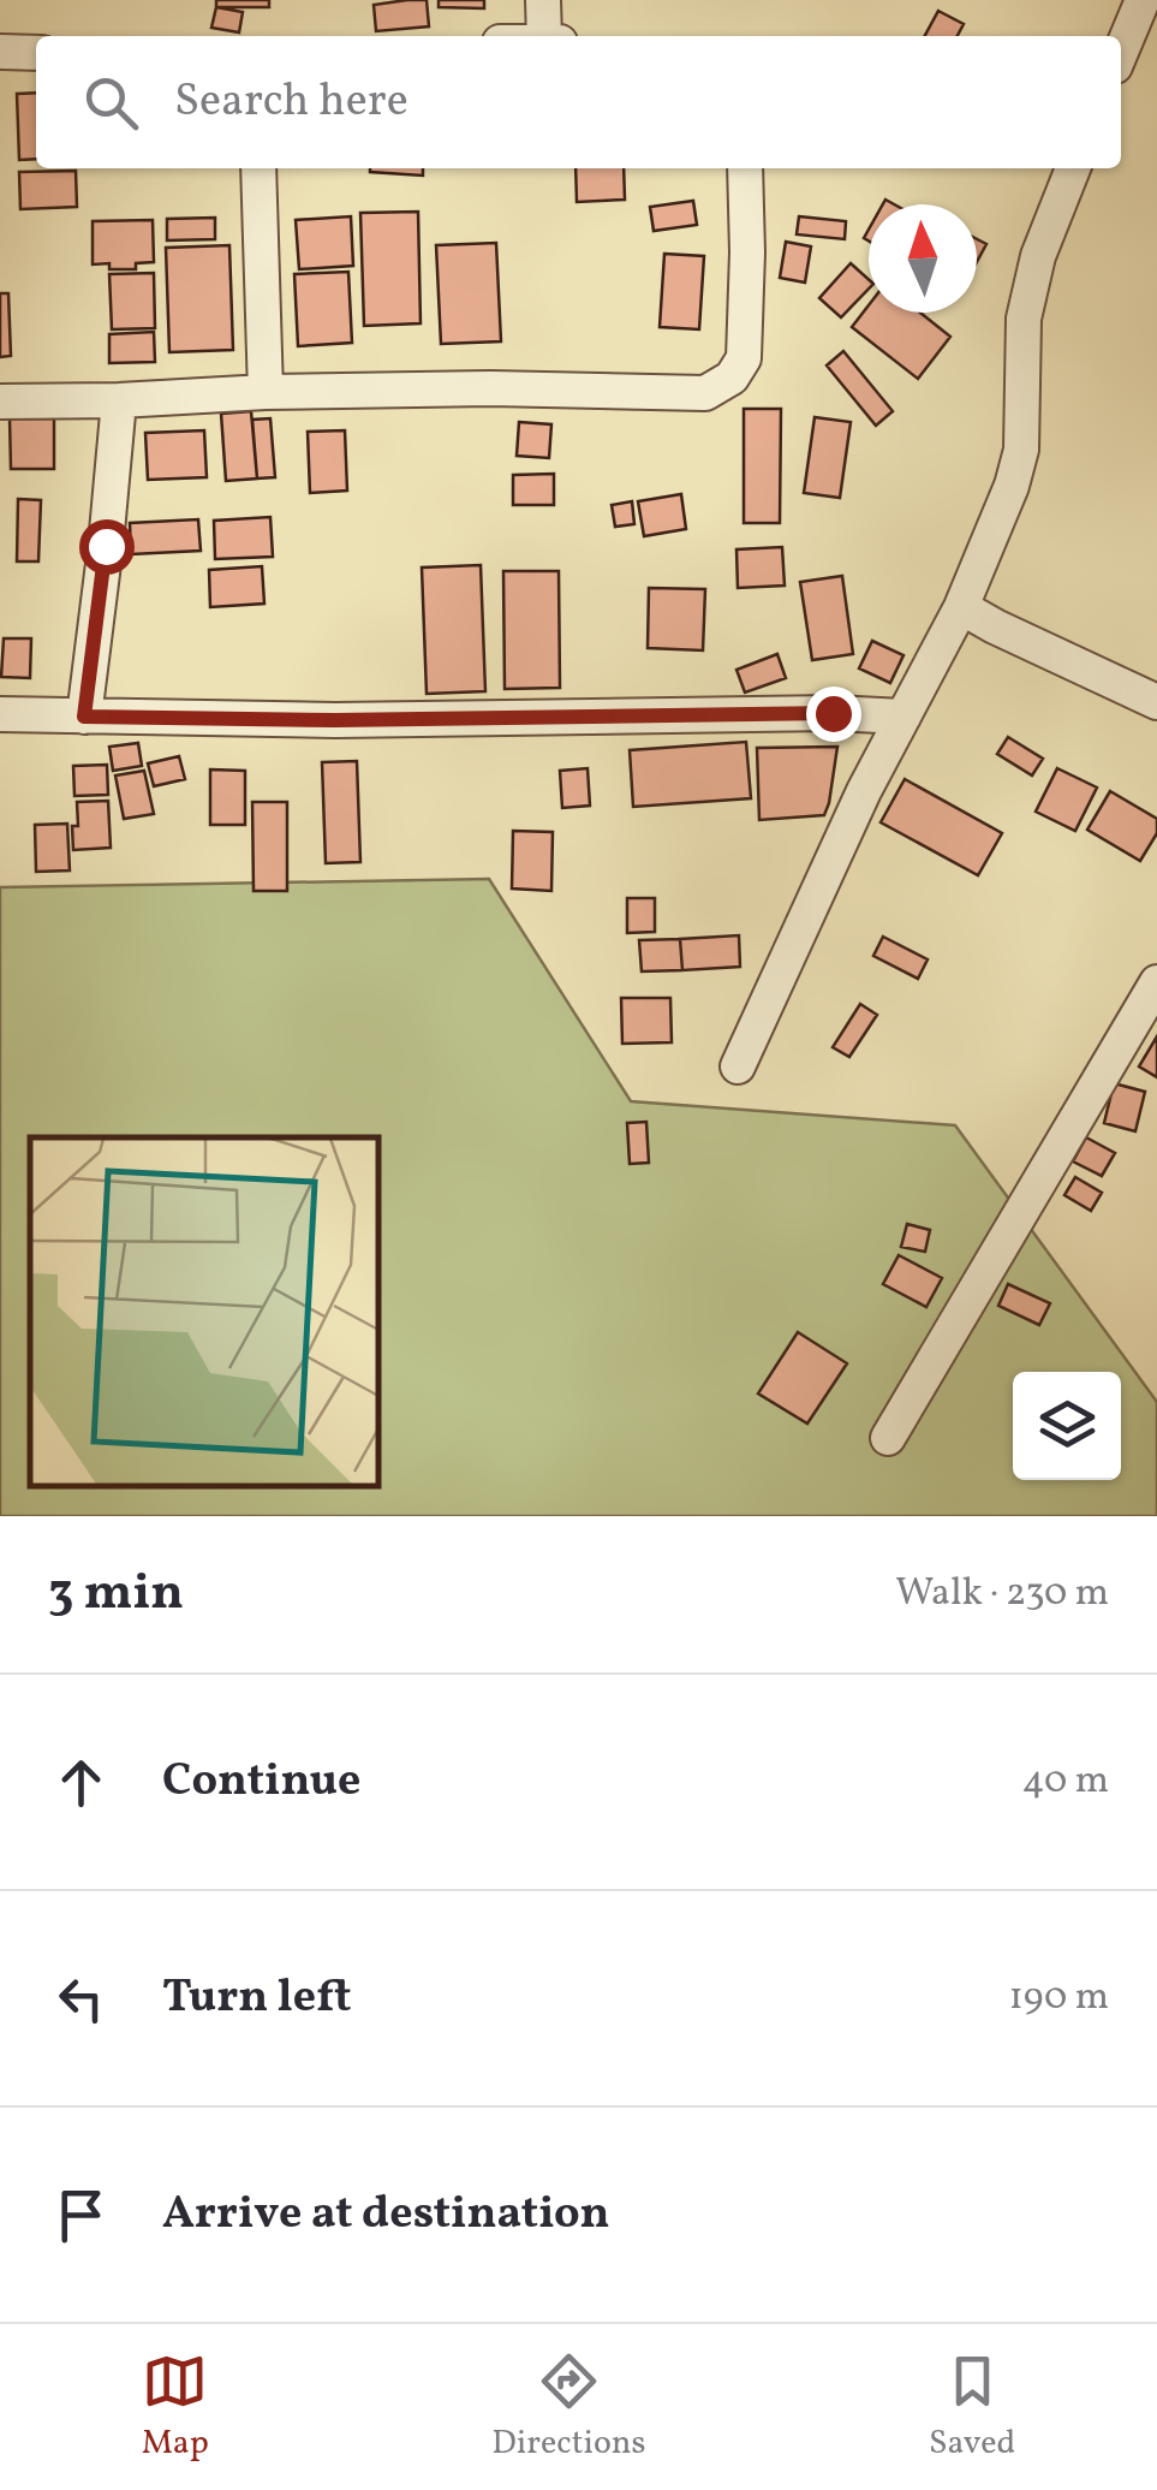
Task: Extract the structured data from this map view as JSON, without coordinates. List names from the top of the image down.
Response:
{
  "north": "top",
  "page": {
    "search": "Search here",
    "heading": ["3 min", "Walk · 230 m"],
    "list": [
      ["Continue", "40 m"],
      ["Turn left", "190 m"],
      "Arrive at destination"
    ],
    "nav": ["Map", "Directions", "Saved"]
  }
}
